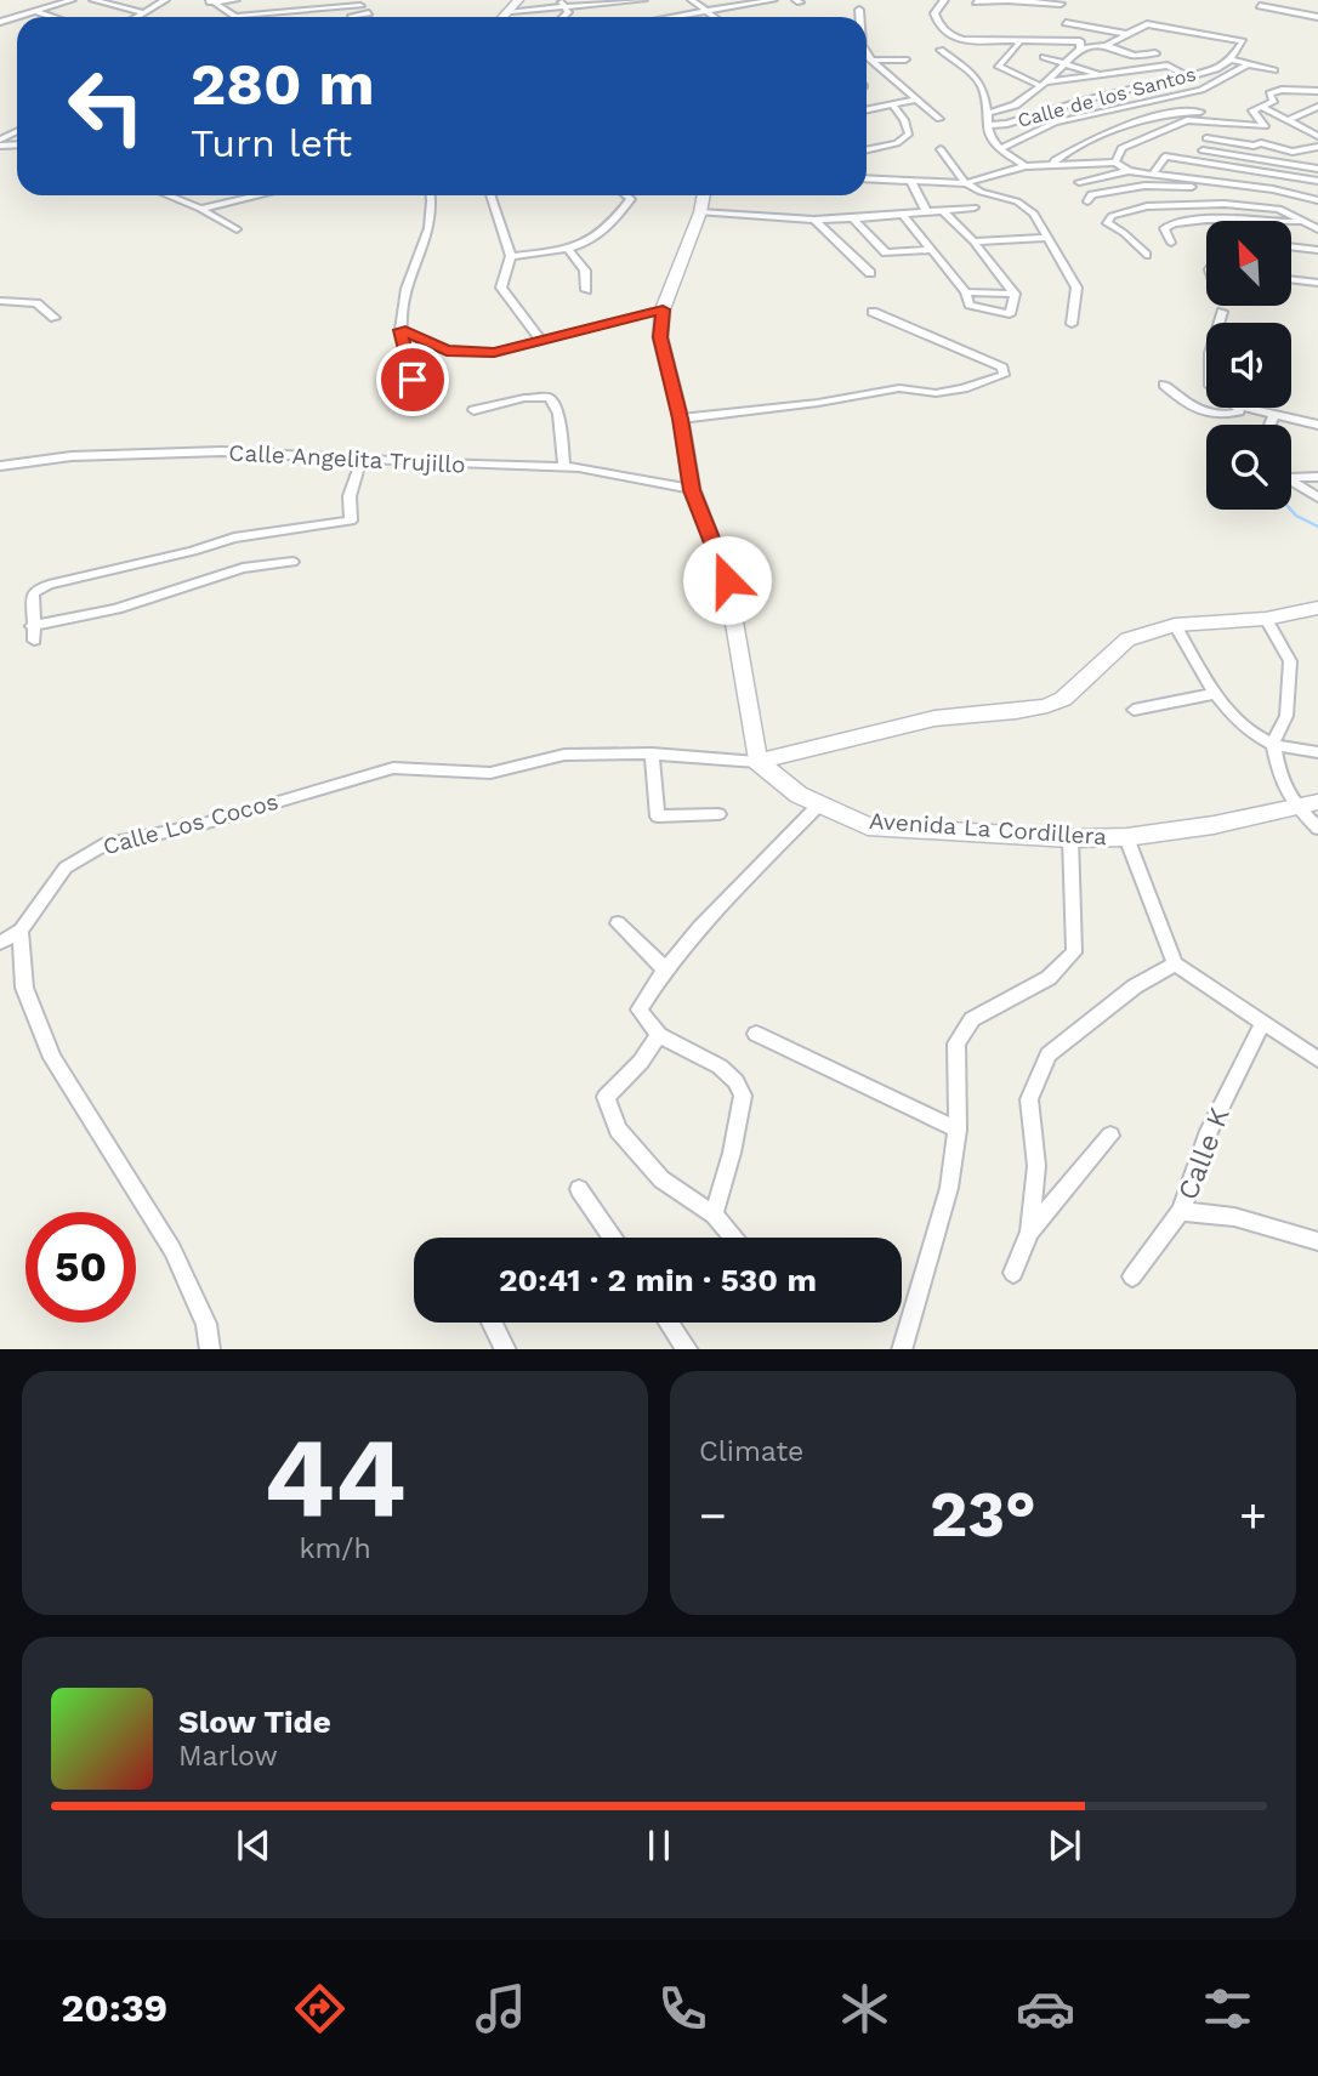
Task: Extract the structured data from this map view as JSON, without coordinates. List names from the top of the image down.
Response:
{
  "streets": {
    "main road": ["Avenida La Cordillera"],
    "street": [
      "Calle de los Santos",
      "Calle Angelita Trujillo",
      "Calle Los Cocos",
      "Calle K"
    ]
  },
  "crossings": [
    ["Calle Los Cocos", "Avenida La Cordillera"]
  ],
  "north": "top left",
  "page": {
    "turn": ["280 m", "Turn left"],
    "limit": "50",
    "trip": "20:41 · 2 min · 530 m",
    "tile": [
      ["44", "km/h"],
      "Climate"
    ],
    "heat": ["−", "23°", "+"],
    "song": ["Slow Tide", "Marlow"],
    "tabs": "20:39"
  }
}
